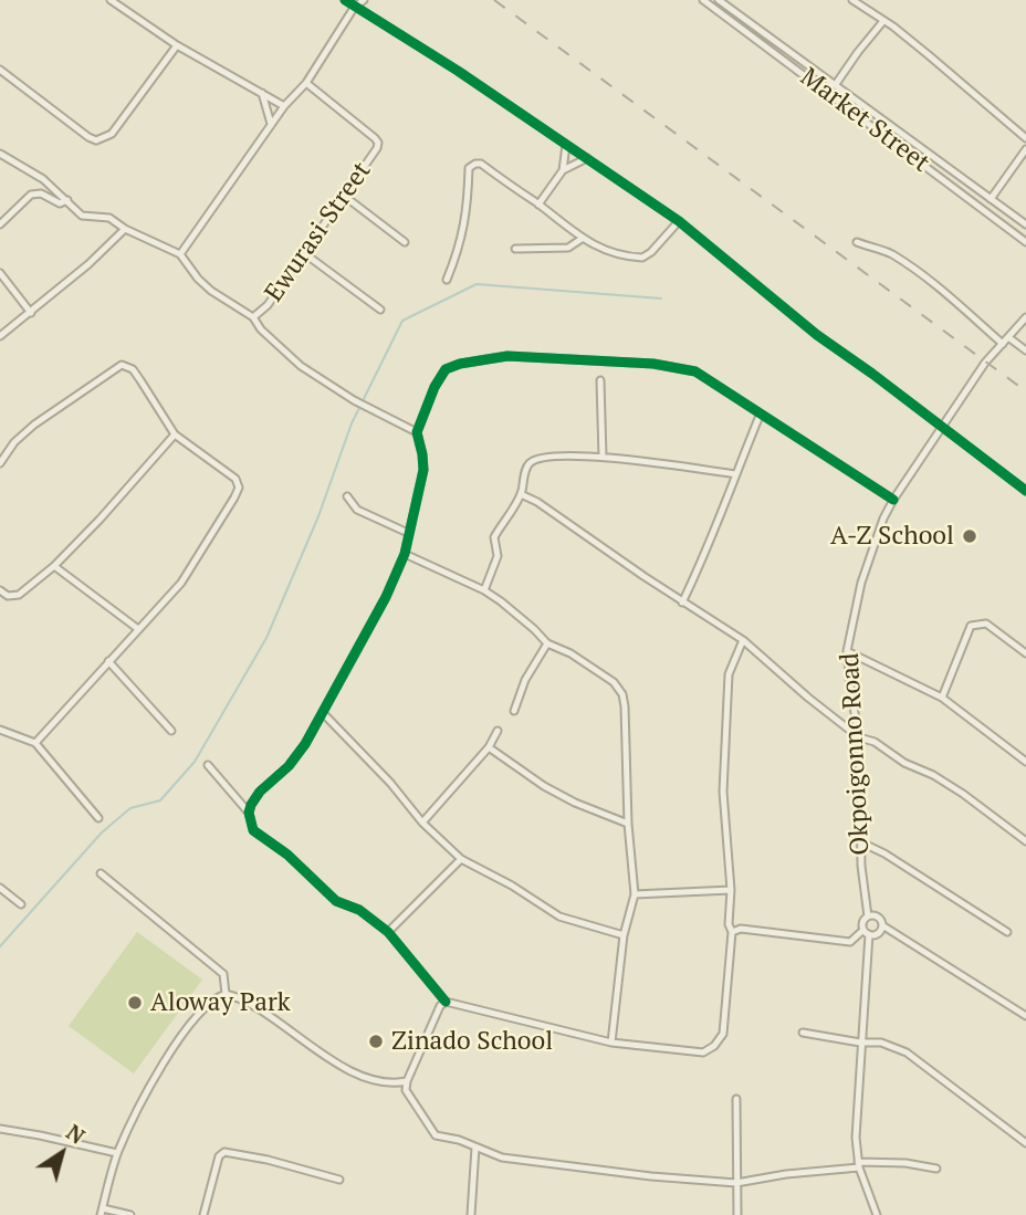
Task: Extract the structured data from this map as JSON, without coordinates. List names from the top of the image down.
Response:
{
  "streets": {
    "street": ["Market Street", "Ewurasi Street", "Okpoigonno Road"]
  },
  "places": ["A-Z School", "Aloway Park", "Zinado School"],
  "north": "top right"
}
